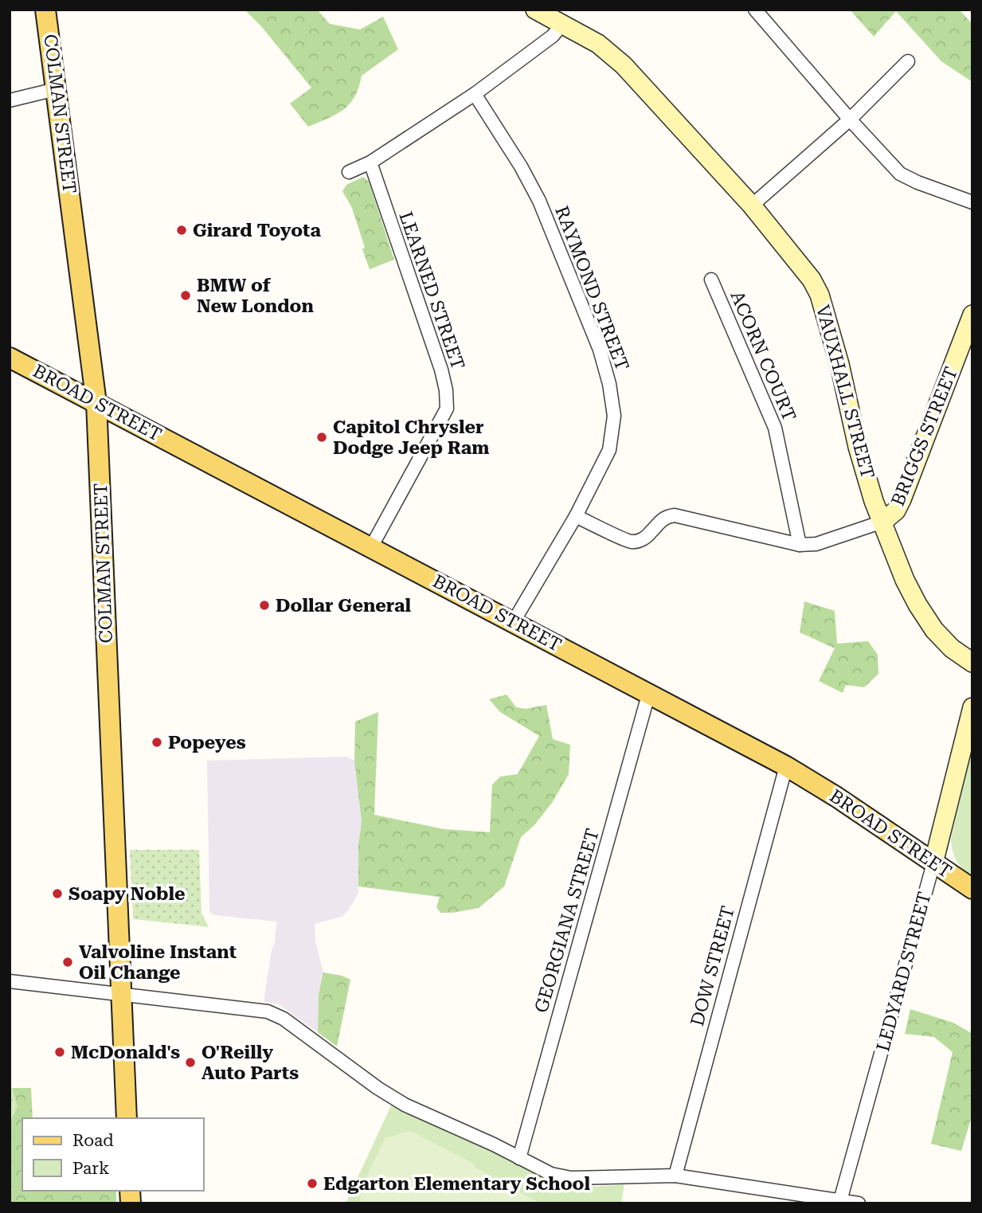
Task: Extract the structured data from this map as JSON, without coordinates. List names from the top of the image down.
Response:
{
  "streets": {
    "main road": ["COLMAN STREET", "BROAD STREET"],
    "street": [
      "RAYMOND STREET",
      "LEARNED STREET",
      "ACORN COURT",
      "VAUXHALL STREET",
      "BRIGGS STREET",
      "GEORGIANA STREET",
      "DOW STREET",
      "LEDYARD STREET"
    ]
  },
  "crossings": [
    ["COLMAN STREET", "BROAD STREET"],
    ["RAYMOND STREET", "BROAD STREET"],
    ["LEARNED STREET", "BROAD STREET"],
    ["VAUXHALL STREET", "BRIGGS STREET"],
    ["BROAD STREET", "GEORGIANA STREET"],
    ["BROAD STREET", "DOW STREET"],
    ["BROAD STREET", "LEDYARD STREET"]
  ],
  "places": [
    "Girard Toyota",
    "BMW of New London",
    "Capitol Chrysler Dodge Jeep Ram",
    "Dollar General",
    "Popeyes",
    "Soapy Noble",
    "Valvoline Instant Oil Change",
    "McDonald's",
    "O'Reilly Auto Parts",
    "Edgarton Elementary School"
  ],
  "legend": ["Road", "Park"]
}
